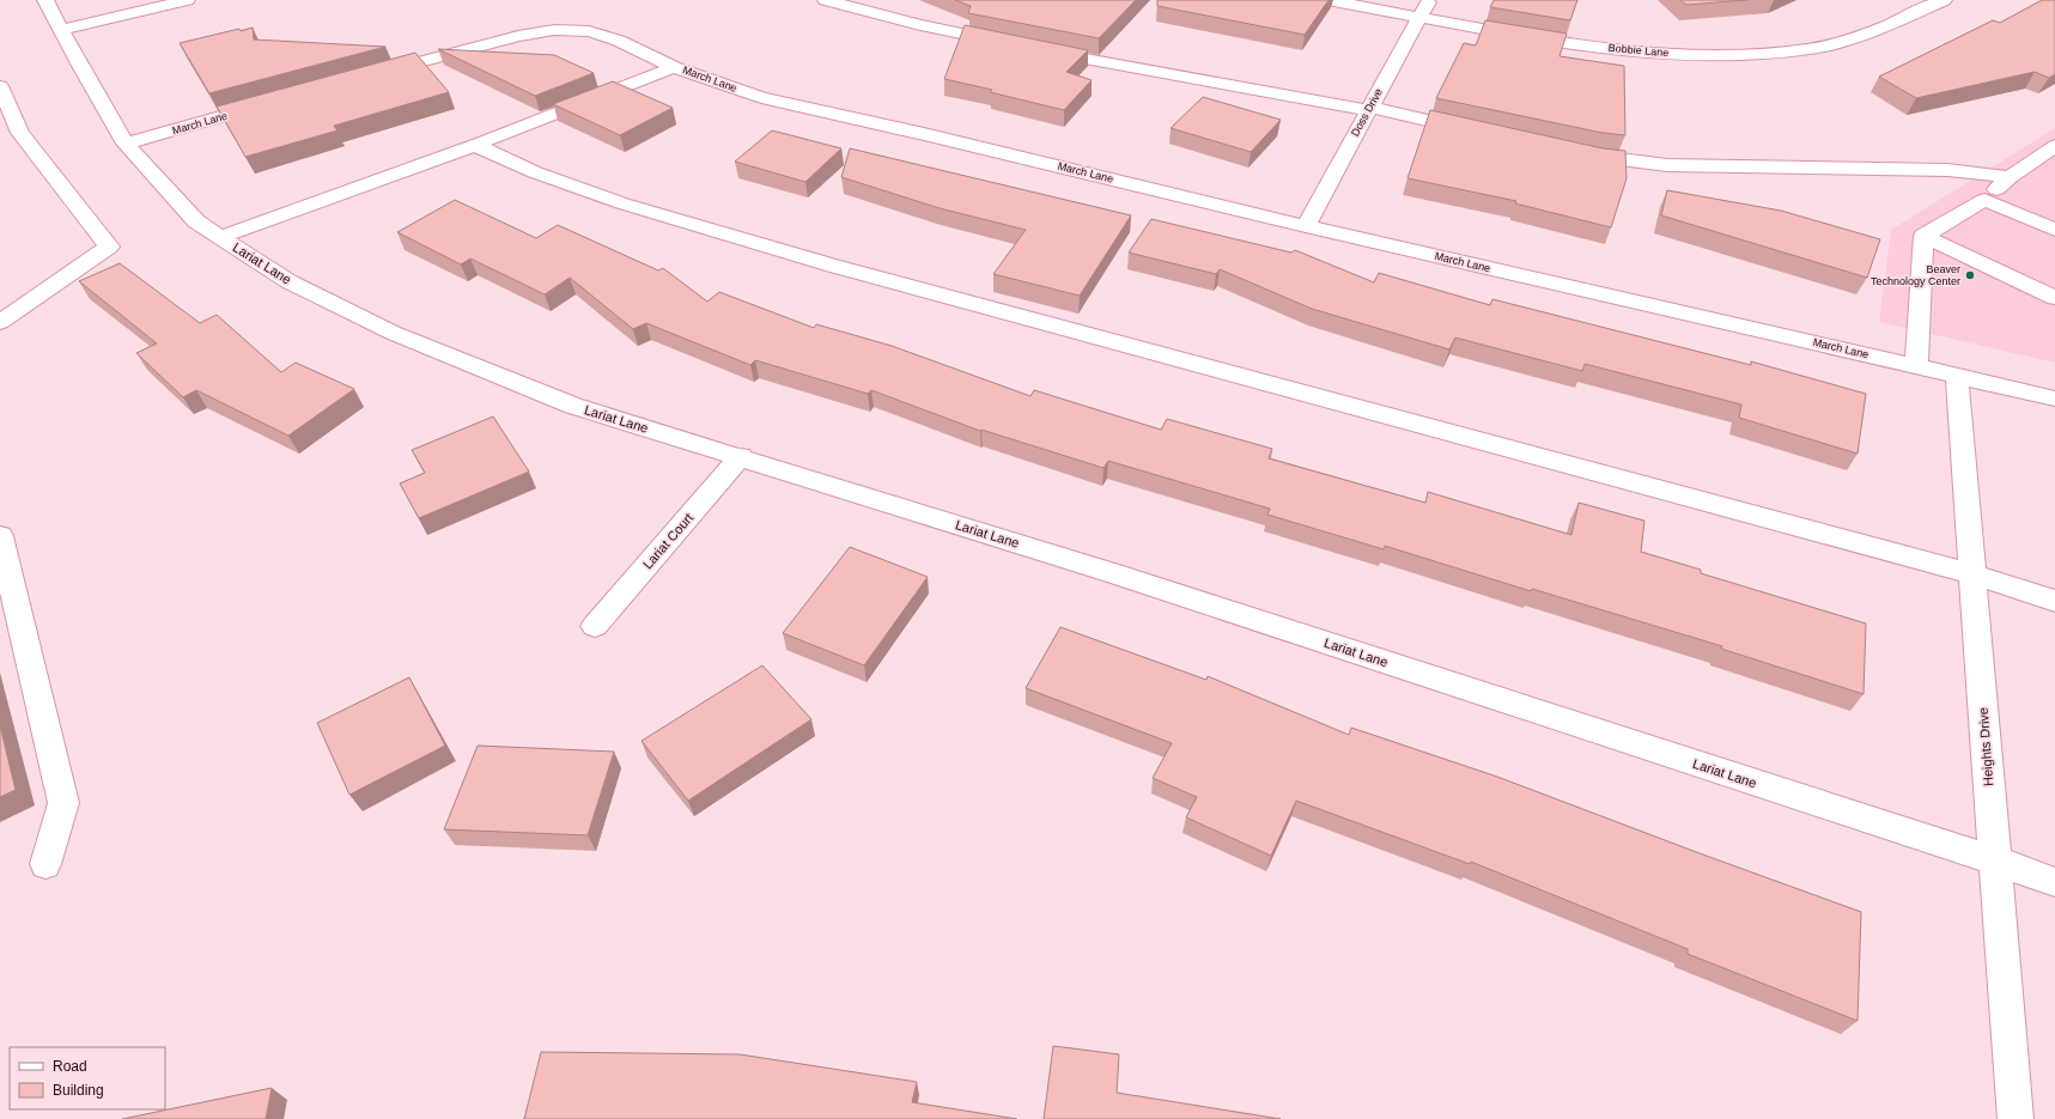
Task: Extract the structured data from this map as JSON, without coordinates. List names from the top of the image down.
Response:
{
  "streets": {
    "street": [
      "Bobbie Lane",
      "March Lane",
      "Doss Drive",
      "Lariat Lane",
      "Lariat Court",
      "Heights Drive"
    ]
  },
  "crossings": [
    ["Bobbie Lane", "Doss Drive"],
    ["March Lane", "Doss Drive"],
    ["March Lane", "Lariat Lane"],
    ["March Lane", "Heights Drive"],
    ["Lariat Lane", "Lariat Court"],
    ["Lariat Lane", "Heights Drive"]
  ],
  "places": ["Beaver Technology Center"],
  "legend": ["Road", "Building"]
}
